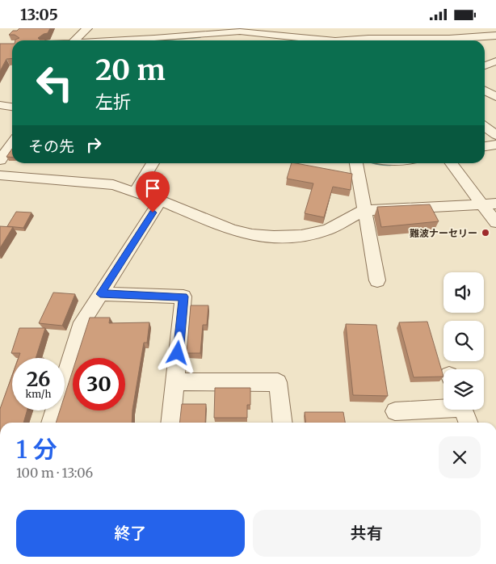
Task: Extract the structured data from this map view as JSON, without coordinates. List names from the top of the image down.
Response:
{
  "places": ["難波ナーセリー"],
  "page": {
    "status": "13:05",
    "turn": ["20 m", "左折"],
    "then": "その先",
    "speed": "26 km/h",
    "limit": "30",
    "heading": ["1 分", "100 m · 13:06"],
    "buttons": ["終了", "共有"]
  }
}
